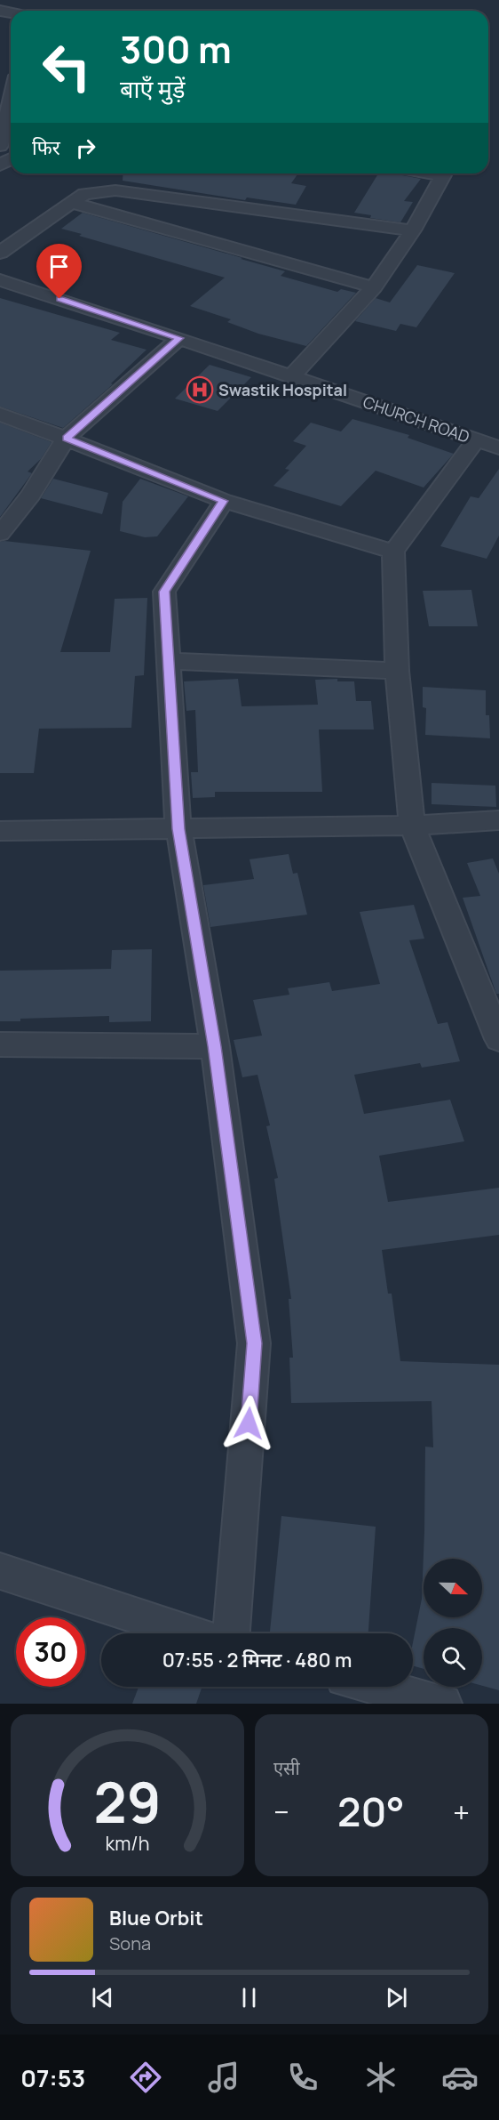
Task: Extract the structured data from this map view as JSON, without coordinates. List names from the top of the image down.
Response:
{
  "streets": {
    "street": ["CHURCH ROAD"]
  },
  "places": {
    "hospital": ["Swastik Hospital"]
  },
  "north": "right",
  "page": {
    "turn": ["300 m", "बाएँ मुड़ें"],
    "then": "फिर",
    "limit": "30",
    "trip": "07:55 · 2 मिनट · 480 m",
    "tile": "एसी",
    "heat": ["−", "20°", "+"],
    "song": ["Blue Orbit", "Sona"],
    "tabs": "07:53",
    "gauge": ["29", "km/h"]
  }
}
